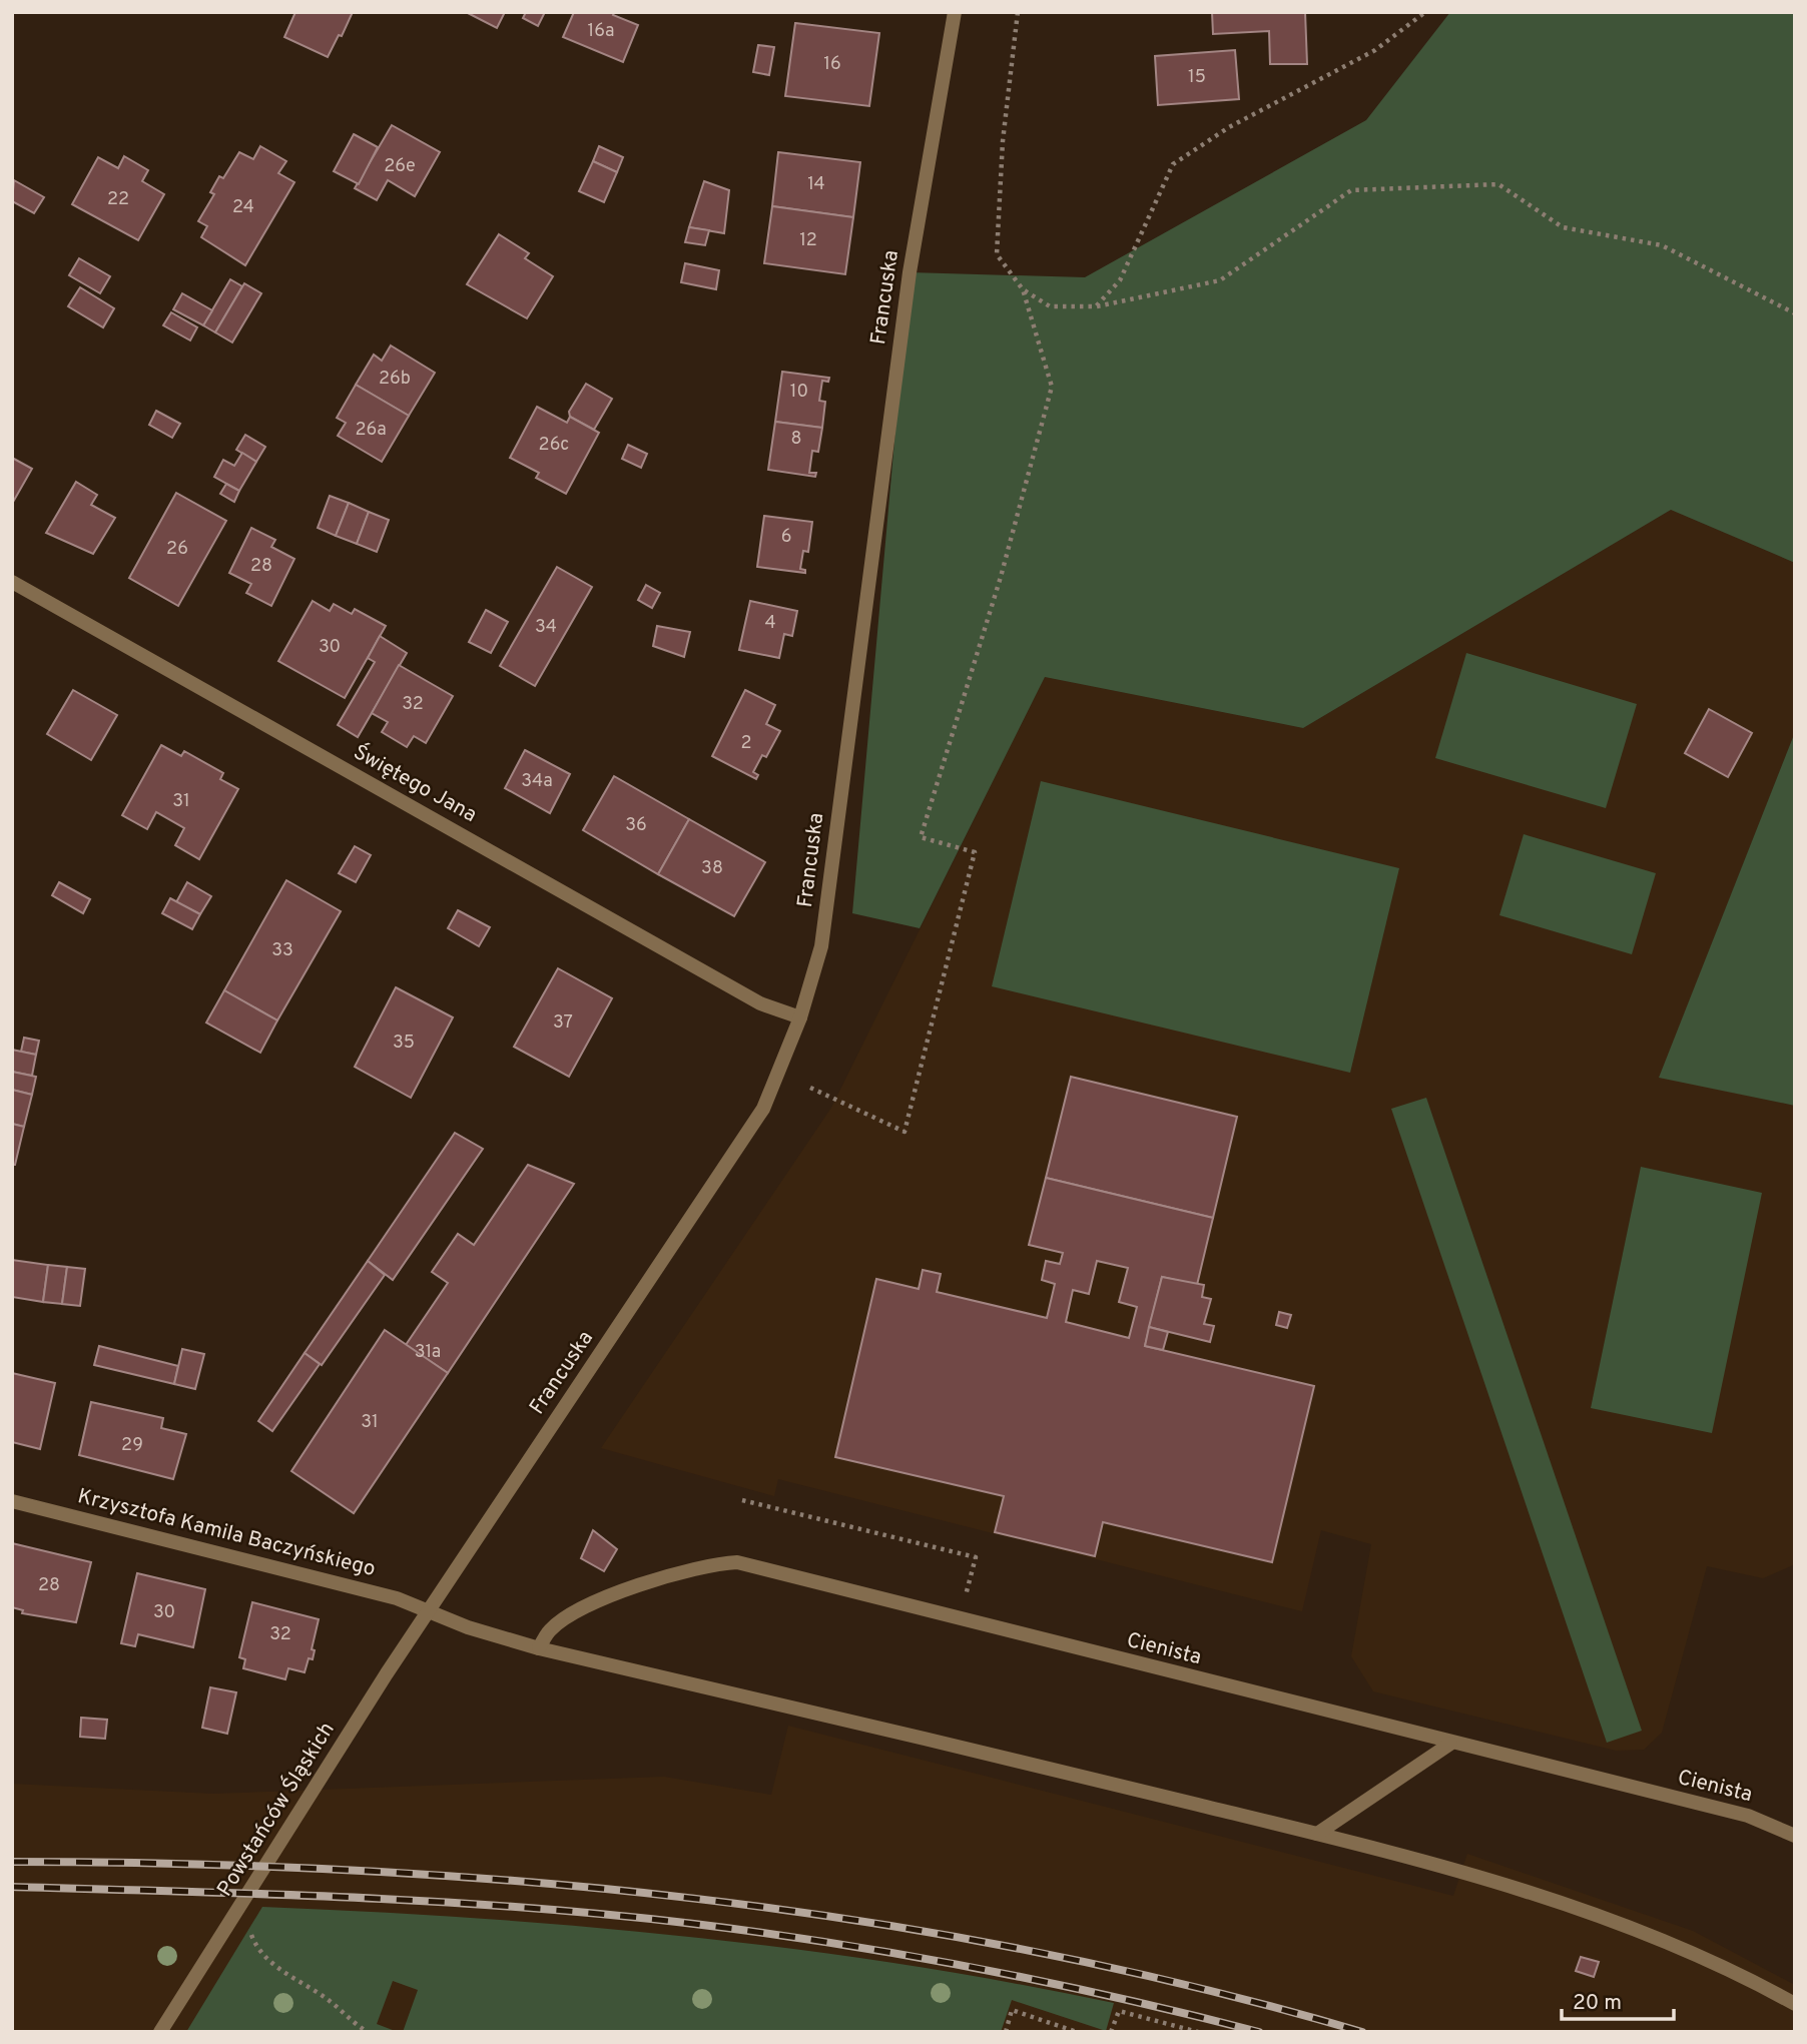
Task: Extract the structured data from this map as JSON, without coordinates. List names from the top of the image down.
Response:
{
  "streets": {
    "street": [
      "Francuska",
      "Świętego Jana",
      "Krzysztofa Kamila Baczyńskiego",
      "Cienista",
      "Powstańców Śląskich"
    ]
  },
  "crossings": [
    ["Francuska", "Świętego Jana"],
    ["Francuska", "Krzysztofa Kamila Baczyńskiego"],
    ["Francuska", "Powstańców Śląskich"],
    ["Krzysztofa Kamila Baczyńskiego", "Cienista"],
    ["Krzysztofa Kamila Baczyńskiego", "Powstańców Śląskich"]
  ],
  "house_numbers": [
    "16a",
    "16",
    "15",
    "26e",
    "14",
    "22",
    "24",
    "12",
    "26b",
    "10",
    "26a",
    "8",
    "26c",
    "6",
    "26",
    "28",
    "4",
    "34",
    "30",
    "32",
    "2",
    "34a",
    "31",
    "36",
    "38",
    "33",
    "37",
    "35",
    "31a",
    "31",
    "29",
    "28",
    "30",
    "32"
  ],
  "scale_bar": "20 m"
}
